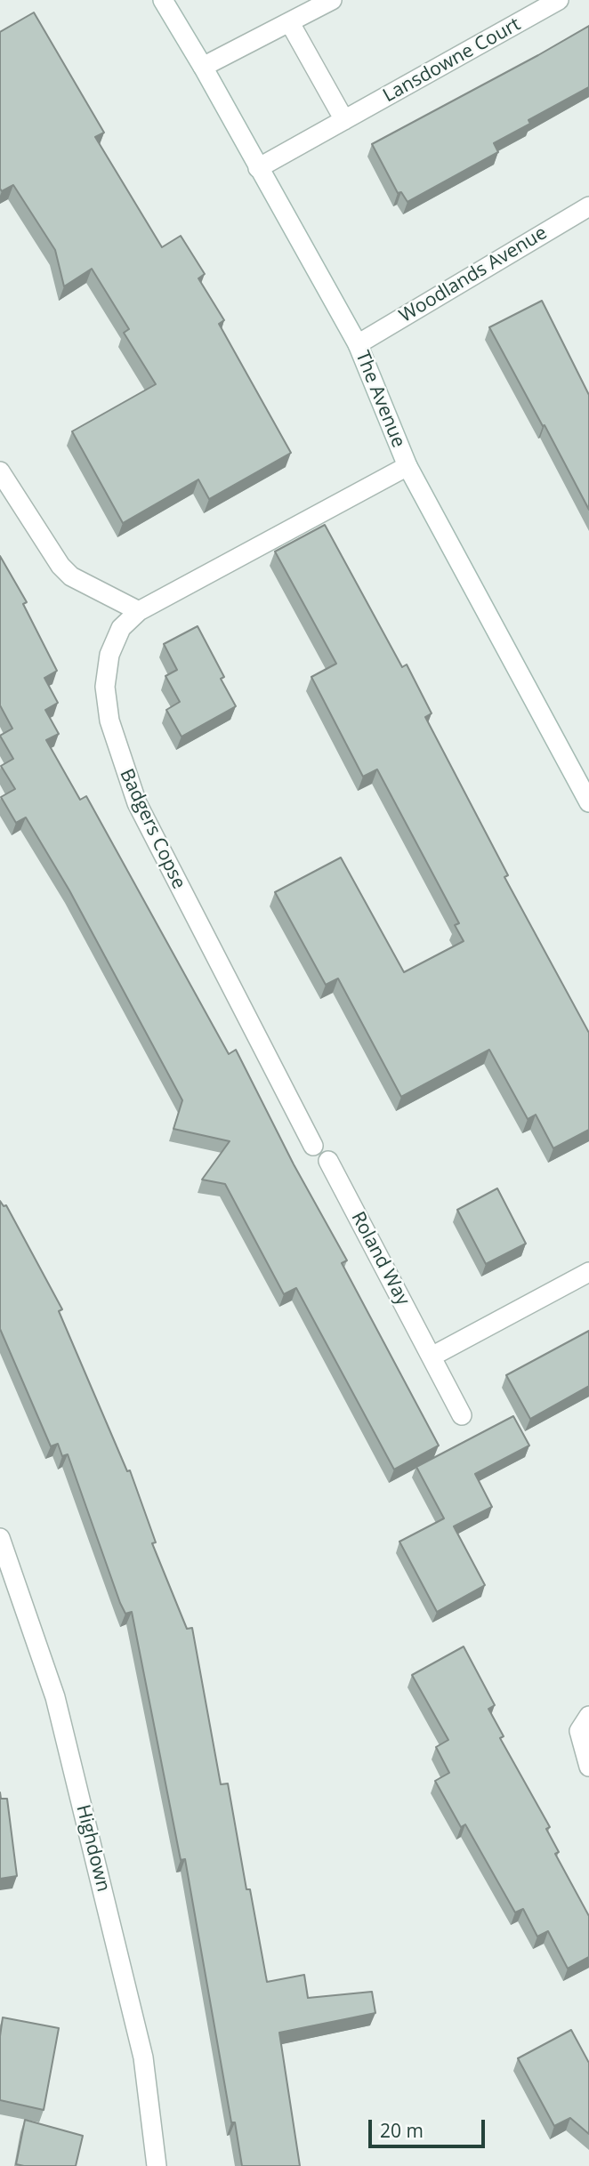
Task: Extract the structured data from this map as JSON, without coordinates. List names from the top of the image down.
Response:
{
  "streets": {
    "street": [
      "Lansdowne Court",
      "Woodlands Avenue",
      "The Avenue",
      "Badgers Copse",
      "Roland Way",
      "Highdown"
    ]
  },
  "crossings": [
    ["Lansdowne Court", "The Avenue"],
    ["Woodlands Avenue", "The Avenue"],
    ["The Avenue", "Badgers Copse"]
  ],
  "scale_bar": "20 m"
}
